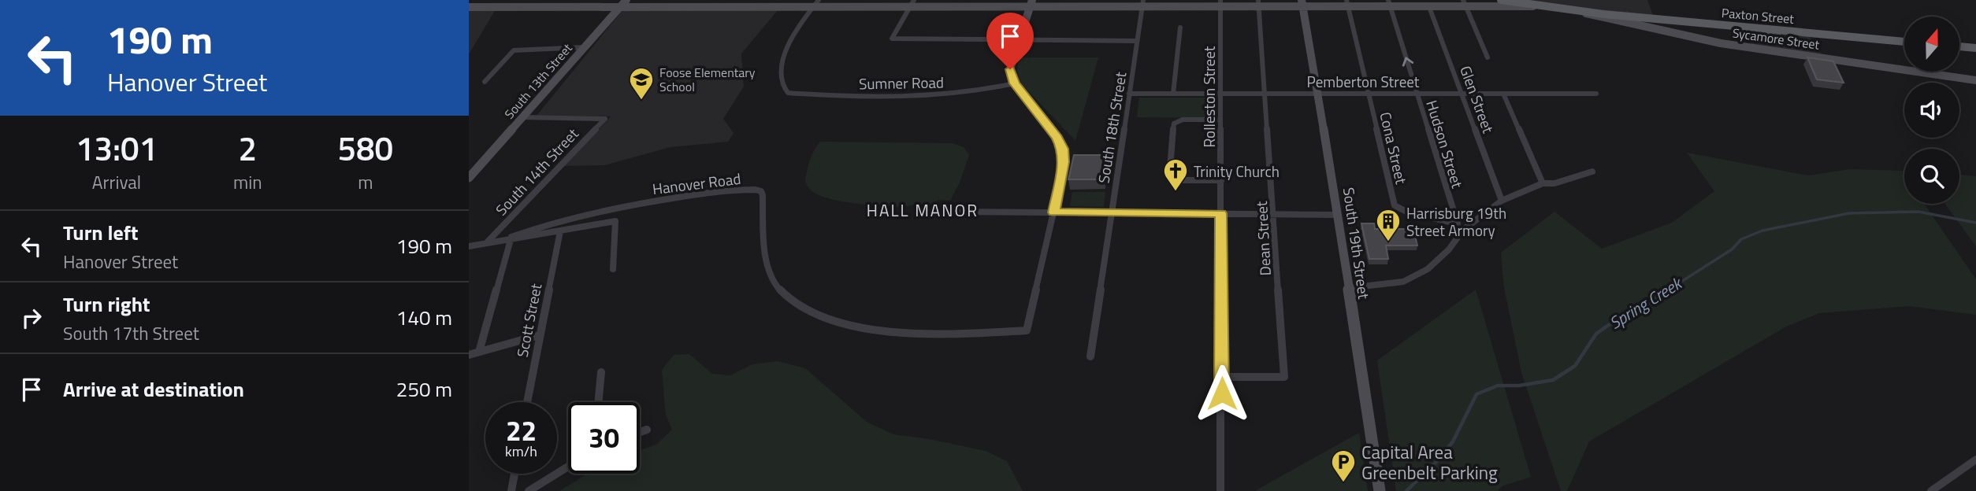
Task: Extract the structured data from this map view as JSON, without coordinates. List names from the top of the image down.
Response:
{
  "streets": {
    "main road": ["Paxton Street"],
    "street": [
      "Sycamore Street",
      "South 13th Street",
      "Pemberton Street",
      "Sumner Road",
      "Rolleston Street",
      "Glen Street",
      "South 18th Street",
      "Hudson Street",
      "Cona Street",
      "South 14th Street",
      "Hanover Road",
      "Dean Street",
      "South 19th Street",
      "Scott Street"
    ]
  },
  "crossings": [
    ["Paxton Street", "Sycamore Street"],
    ["South 13th Street", "South 14th Street"],
    ["Pemberton Street", "Rolleston Street"],
    ["Pemberton Street", "Glen Street"],
    ["Pemberton Street", "South 18th Street"],
    ["Pemberton Street", "Hudson Street"],
    ["Pemberton Street", "Cona Street"],
    ["Pemberton Street", "Dean Street"],
    ["Pemberton Street", "South 19th Street"],
    ["Rolleston Street", "Dean Street"],
    ["Hudson Street", "Cona Street"],
    ["South 14th Street", "Hanover Road"]
  ],
  "one_way": ["Hudson Street"],
  "districts": ["HALL MANOR"],
  "water": ["Spring Creek"],
  "places": {
    "school or university": ["Foose Elementary School"],
    "church": ["Trinity Church"],
    "building": ["Harrisburg 19th Street Armory"],
    "parking": ["Capital Area Greenbelt Parking"]
  },
  "north": "top",
  "page": {
    "turn": ["190 m", "Hanover Street"],
    "eta": [
      "13:01",
      "Arrival",
      "2",
      "min",
      "580",
      "m"
    ],
    "list": [
      {
        "name": "Turn left",
        "note": "Hanover Street",
        "value": "190 m"
      },
      {
        "name": "Turn right",
        "note": "South 17th Street",
        "value": "140 m"
      },
      {
        "name": "Arrive at destination",
        "value": "250 m"
      }
    ],
    "speed": "22 km/h",
    "limit": "30"
  }
}
